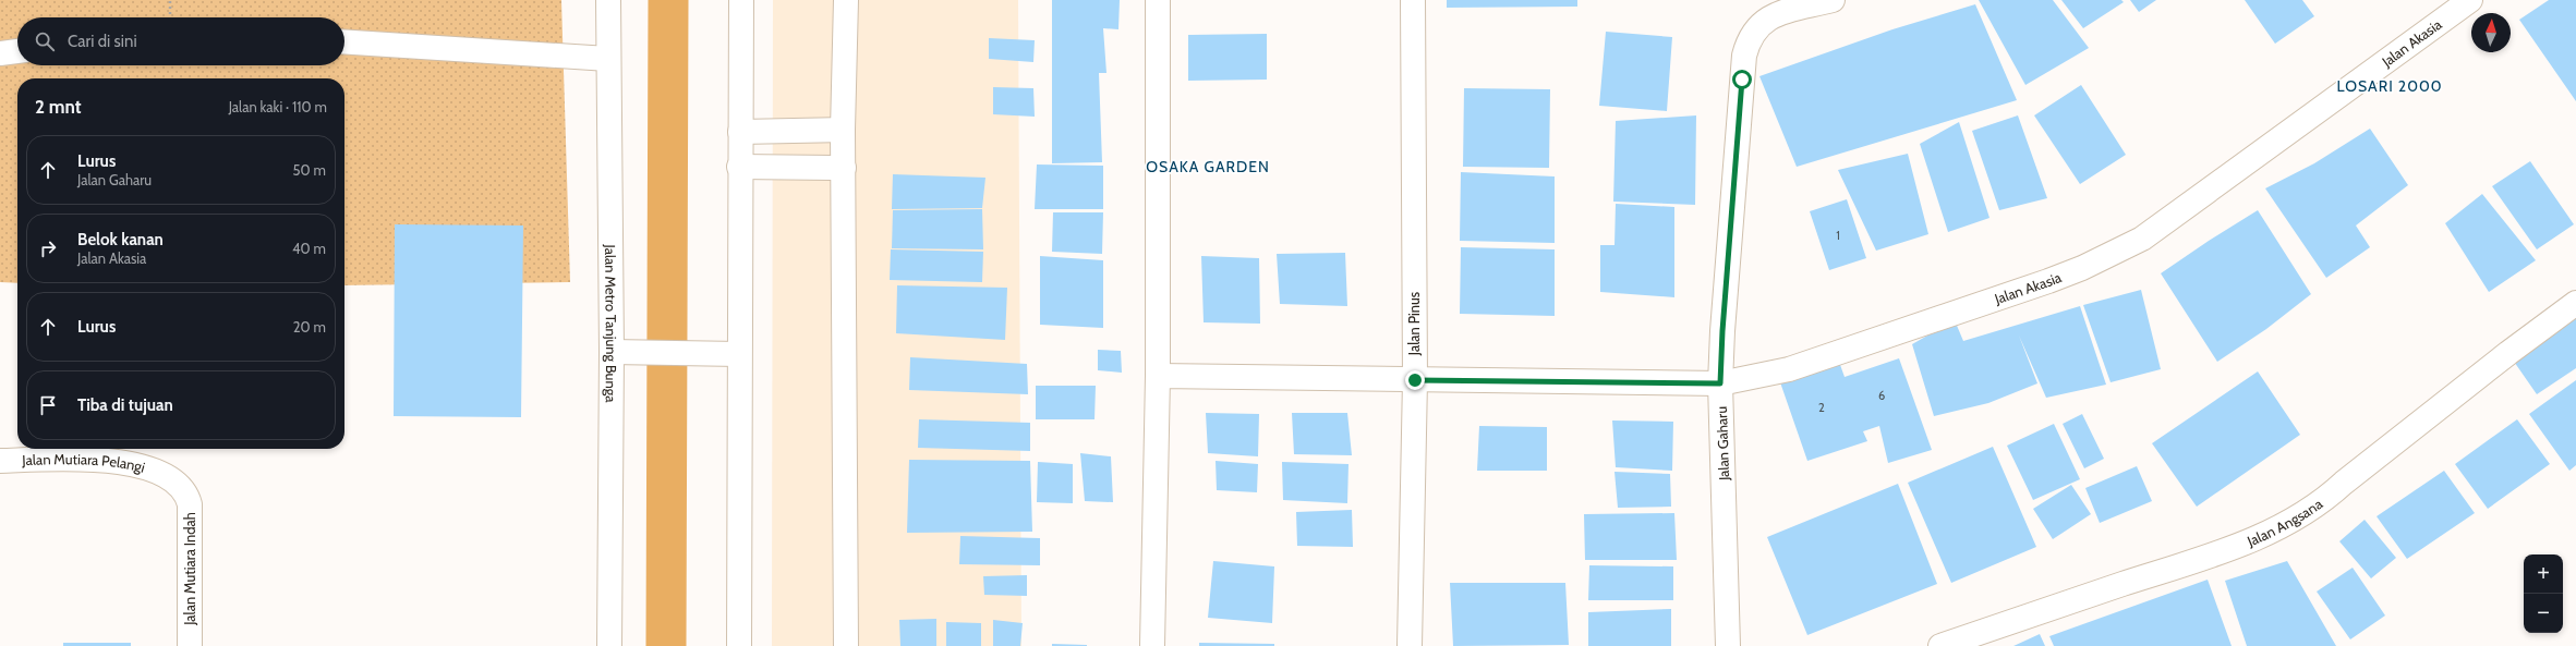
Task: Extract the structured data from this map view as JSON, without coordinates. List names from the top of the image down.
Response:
{
  "streets": {
    "street": [
      "Jalan Akasia",
      "Jalan Metro Tanjung Bunga",
      "Jalan Pinus",
      "Jalan Gaharu",
      "Jalan Mutiara Pelangi",
      "Jalan Angsana",
      "Jalan Mutiara Indah"
    ]
  },
  "crossings": [
    ["Jalan Akasia", "Jalan Pinus"],
    ["Jalan Akasia", "Jalan Gaharu"],
    ["Jalan Mutiara Pelangi", "Jalan Mutiara Indah"]
  ],
  "districts": ["LOSARI 2000", "OSAKA GARDEN"],
  "house_numbers": ["1", "6", "2"],
  "north": "top",
  "page": {
    "search": "Cari di sini",
    "heading": ["2 mnt", "Jalan kaki · 110 m"],
    "list": [
      ["Lurus", "Jalan Gaharu", "50 m"],
      ["Belok kanan", "Jalan Akasia", "40 m"],
      ["Lurus", "20 m"],
      "Tiba di tujuan"
    ],
    "map_buttons": ["+", "−"]
  }
}
